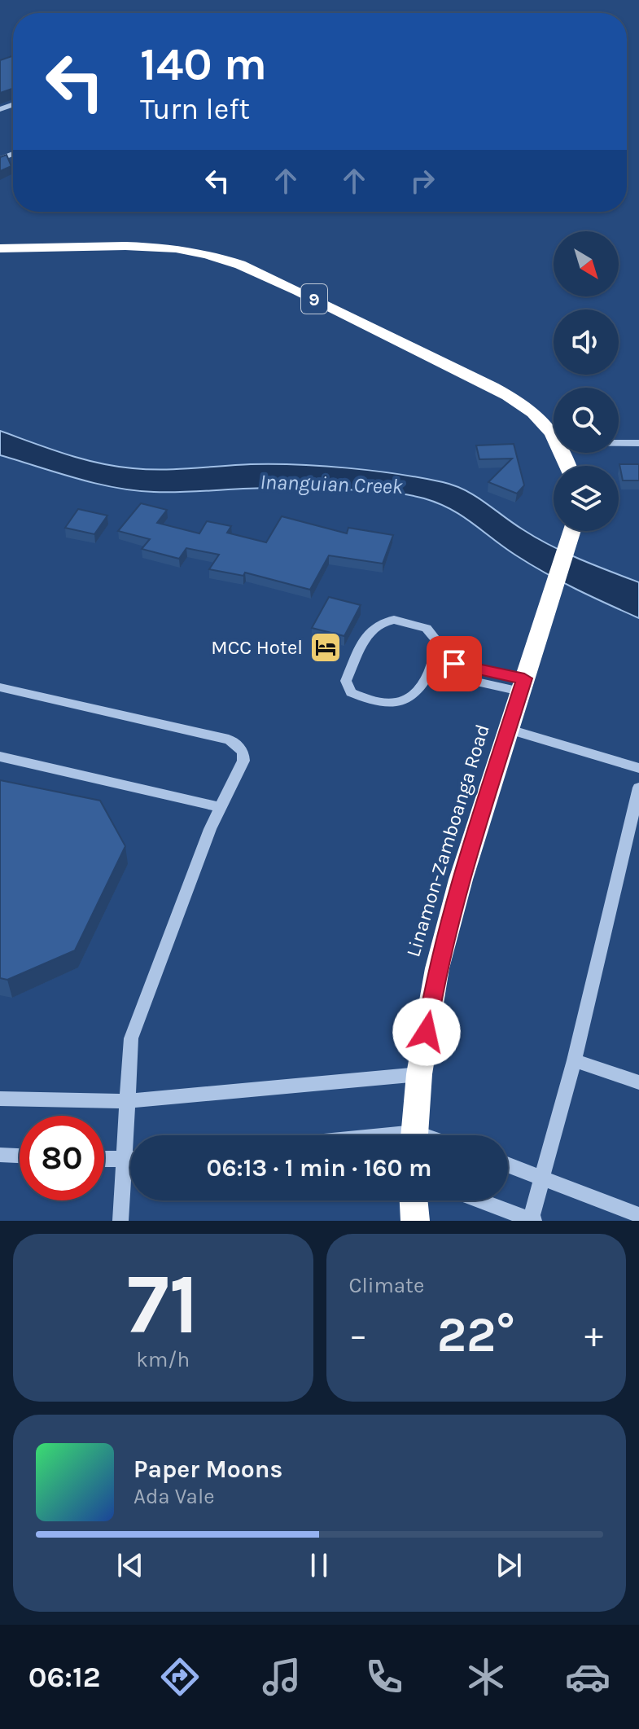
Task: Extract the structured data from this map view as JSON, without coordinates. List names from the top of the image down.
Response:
{
  "streets": {
    "highway": ["9", "Linamon-Zamboanga Road"]
  },
  "water": ["Inanguian Creek"],
  "places": {
    "hotel": ["MCC Hotel"]
  },
  "north": "bottom right",
  "page": {
    "turn": ["140 m", "Turn left"],
    "limit": "80",
    "trip": "06:13 · 1 min · 160 m",
    "tile": [
      ["71", "km/h"],
      "Climate"
    ],
    "heat": ["−", "22°", "+"],
    "song": ["Paper Moons", "Ada Vale"],
    "tabs": "06:12"
  }
}
